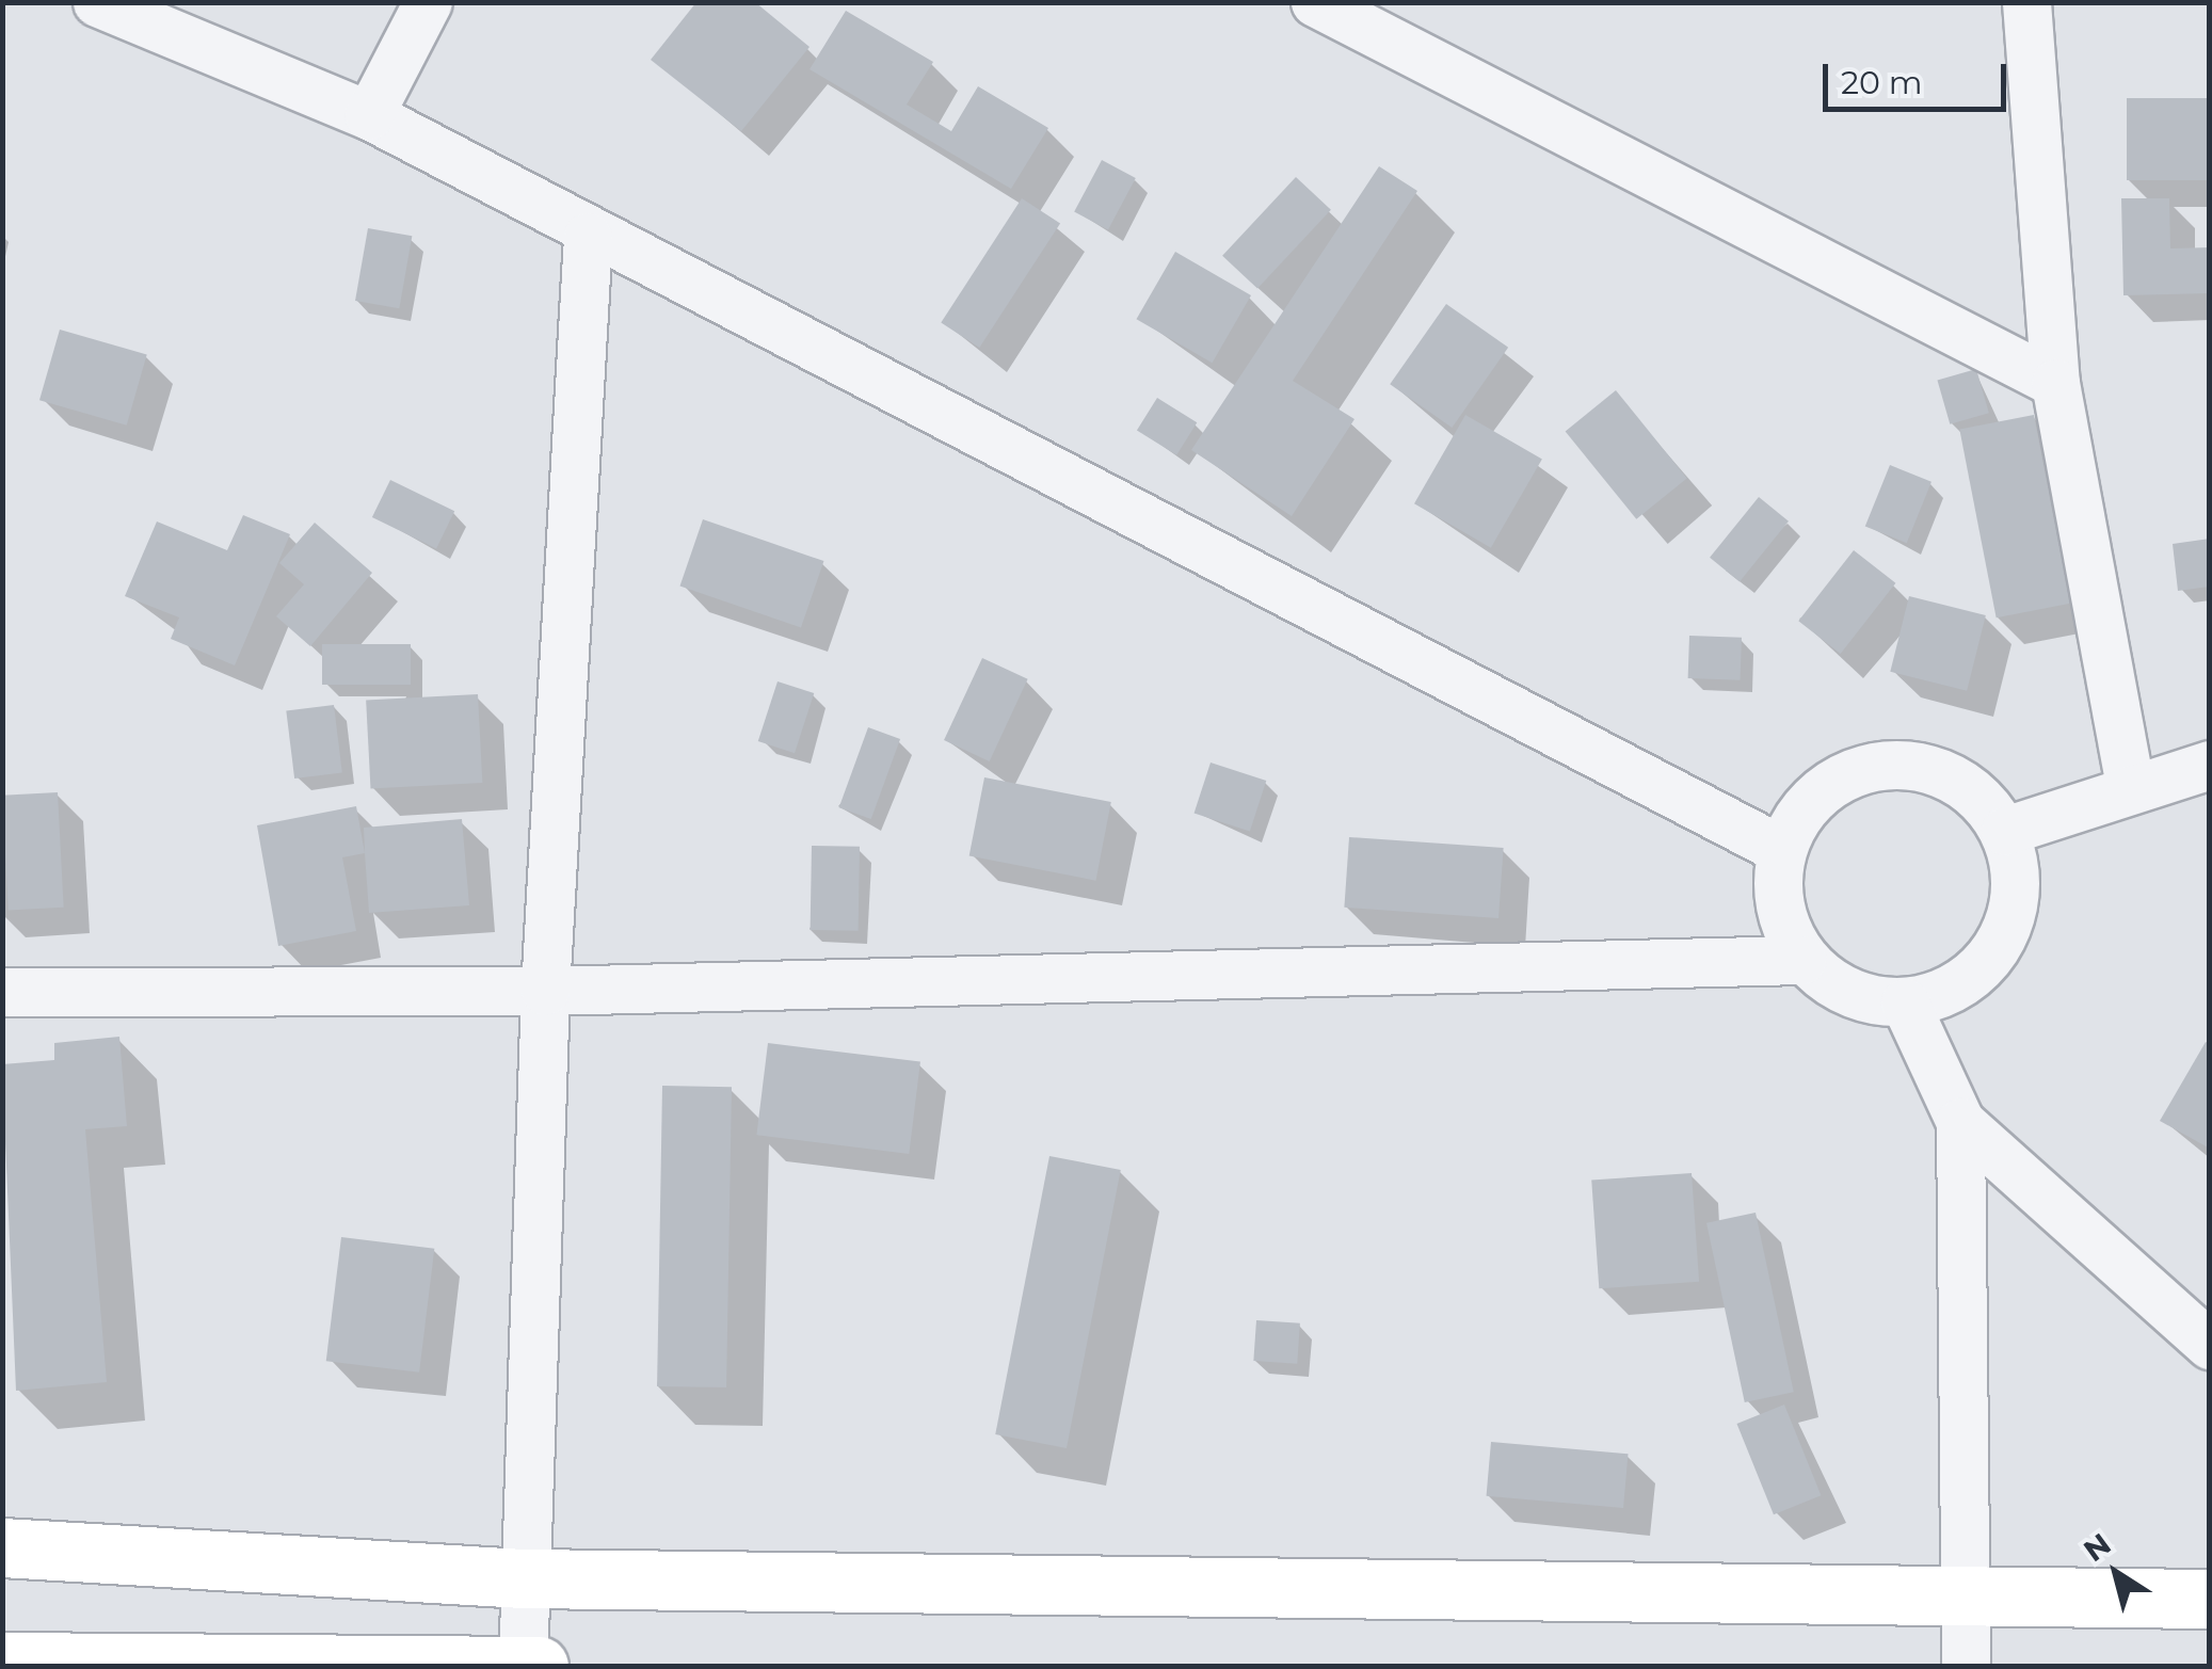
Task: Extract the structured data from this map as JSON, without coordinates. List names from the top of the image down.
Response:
{
  "scale_bar": "20 m",
  "north": "top left"
}
